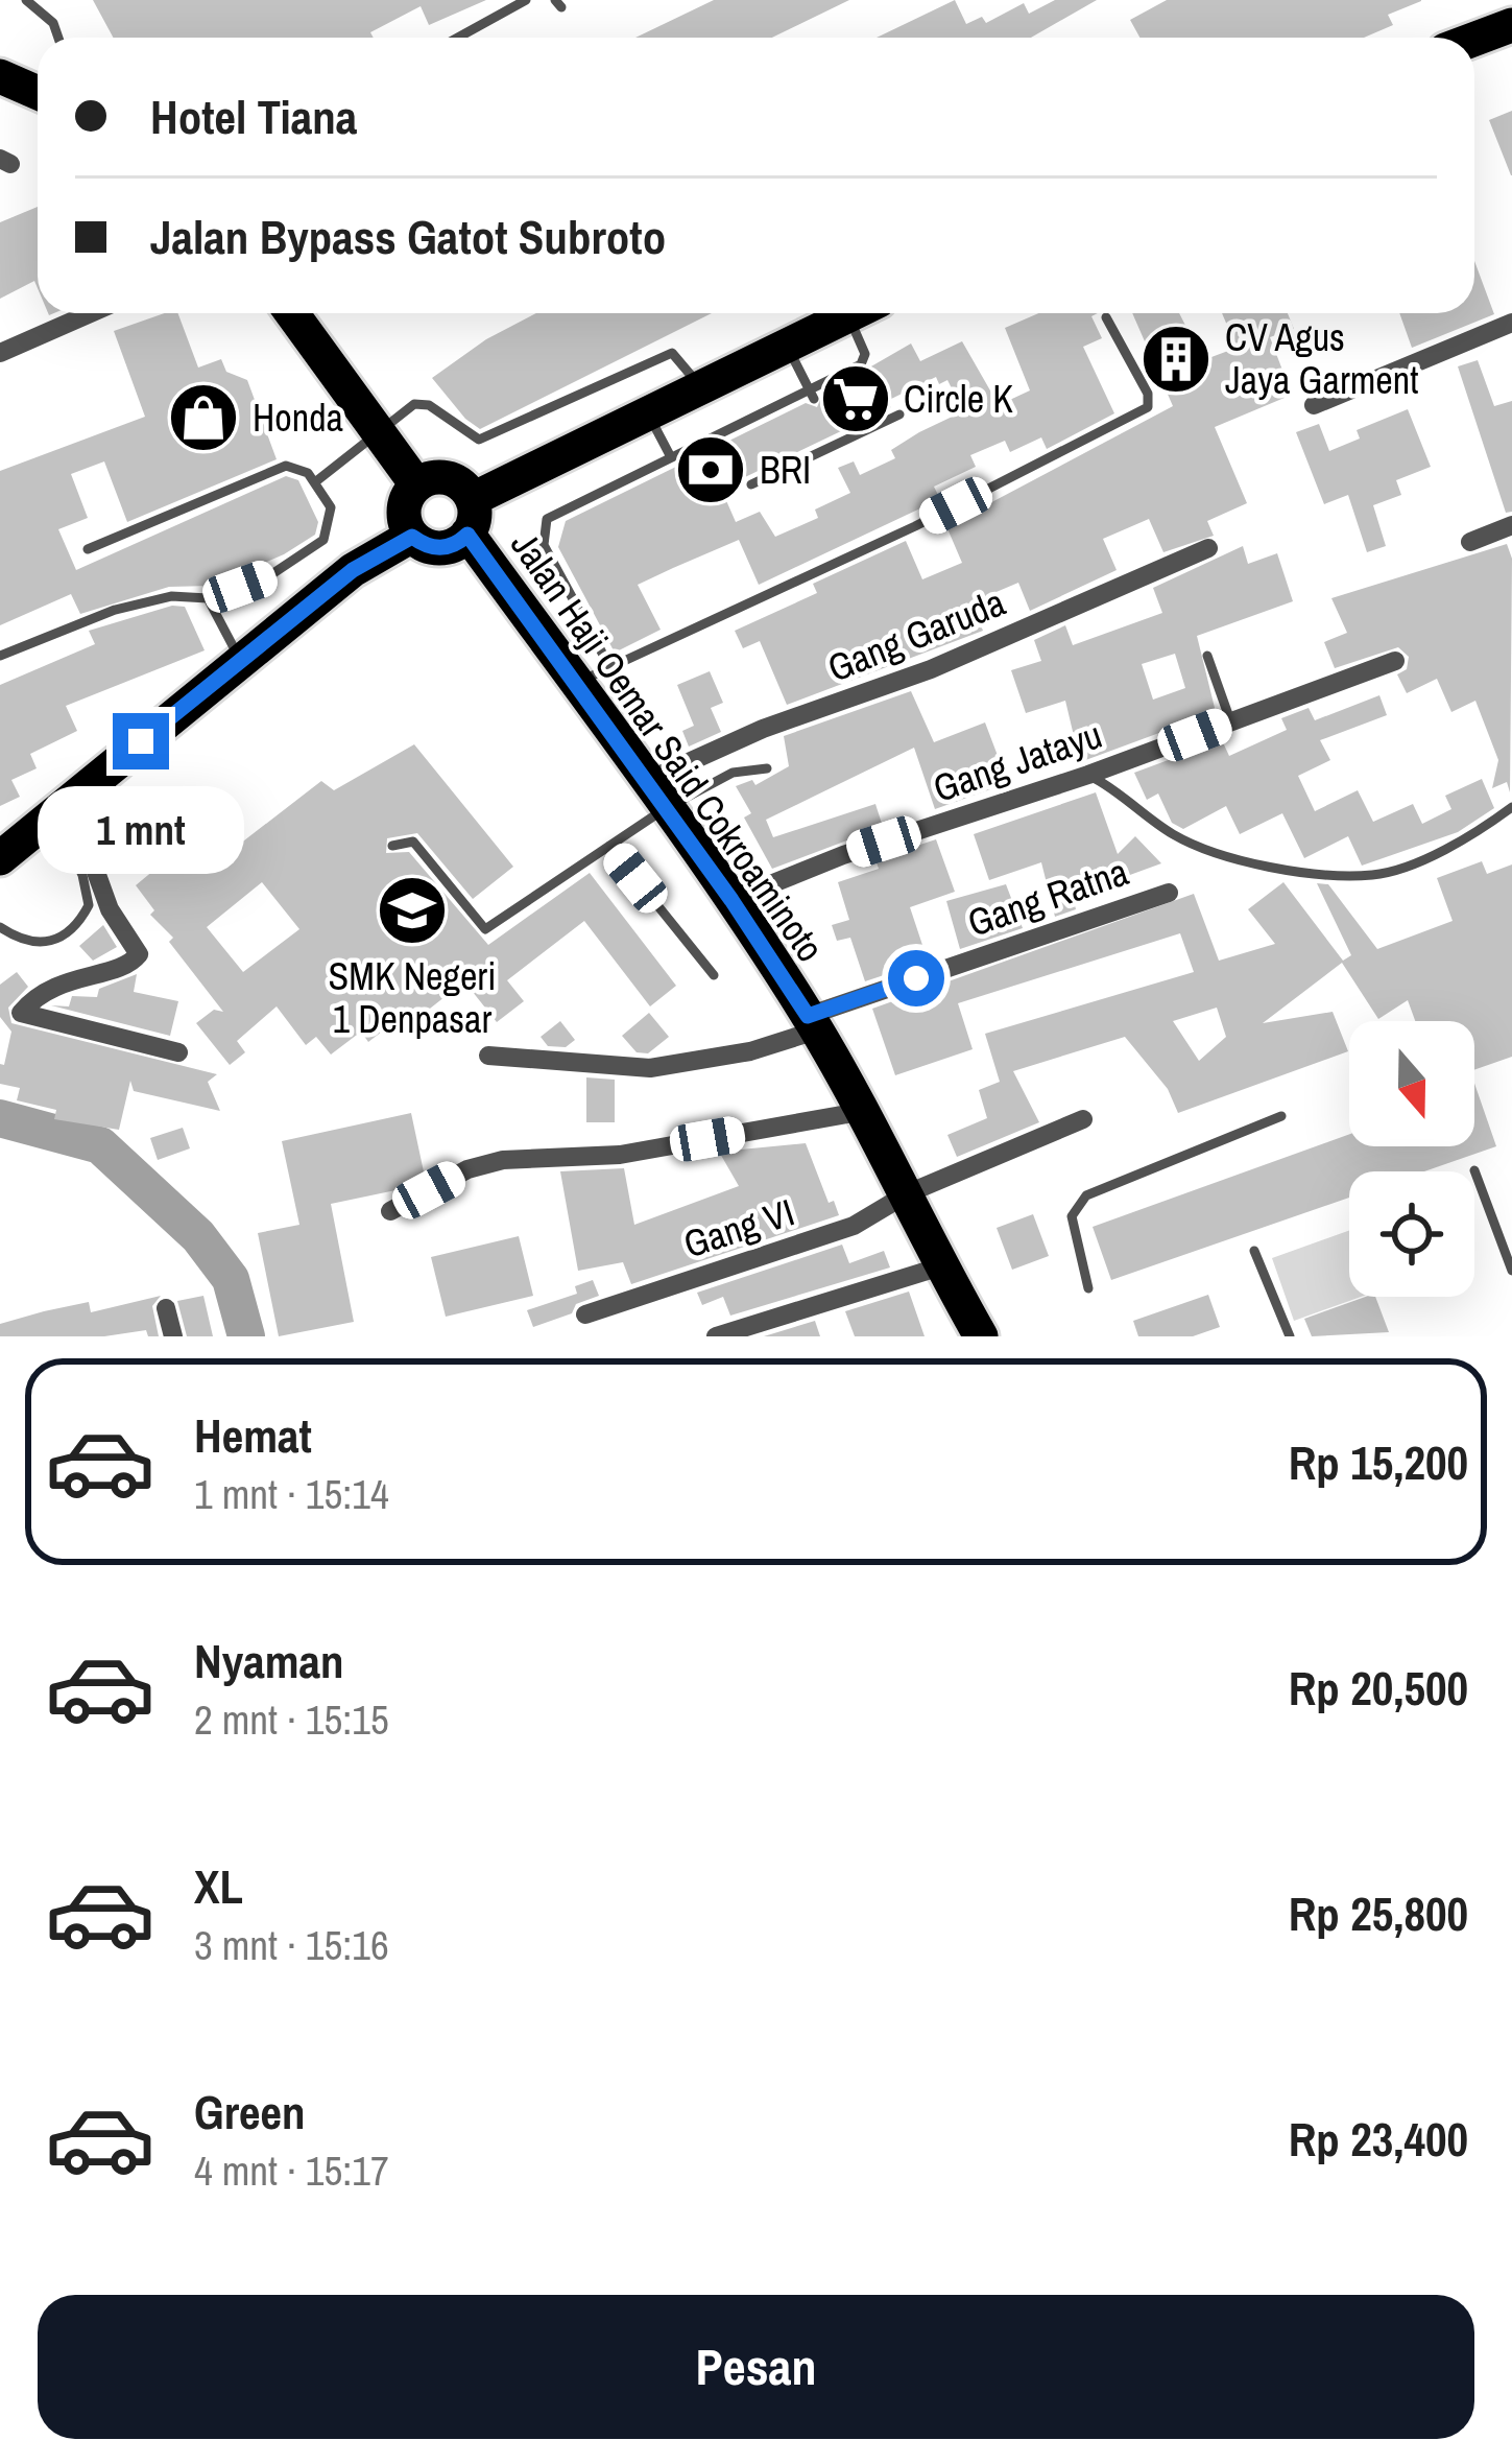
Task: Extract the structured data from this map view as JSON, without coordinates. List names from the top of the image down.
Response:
{
  "streets": {
    "highway": ["Jalan Haji Oemar Said Cokroaminoto"],
    "street": [
      "Gang Garuda",
      "Gang Jatayu",
      "Gang Ratna",
      "Gang VI"
    ]
  },
  "crossings": [
    ["Gang Garuda", "Jalan Haji Oemar Said Cokroaminoto"],
    ["Jalan Haji Oemar Said Cokroaminoto", "Gang Jatayu"],
    ["Jalan Haji Oemar Said Cokroaminoto", "Gang Ratna"],
    ["Jalan Haji Oemar Said Cokroaminoto", "Gang VI"]
  ],
  "places": {
    "building": ["CV Agus Jaya Garment"],
    "supermarket": ["Circle K"],
    "shop": ["Honda"],
    "bank": ["BRI"],
    "school or university": ["SMK Negeri 1 Denpasar"]
  },
  "north": "bottom",
  "page": {
    "banner": ["Hotel Tiana", "Jalan Bypass Gatot Subroto"],
    "bubble": "1 mnt",
    "list": [
      {
        "name": "Hemat",
        "note": "1 mnt · 15:14",
        "value": "Rp 15,200"
      },
      {
        "name": "Nyaman",
        "note": "2 mnt · 15:15",
        "value": "Rp 20,500"
      },
      {
        "name": "XL",
        "note": "3 mnt · 15:16",
        "value": "Rp 25,800"
      },
      {
        "name": "Green",
        "note": "4 mnt · 15:17",
        "value": "Rp 23,400"
      }
    ],
    "buttons": "Pesan"
  }
}
